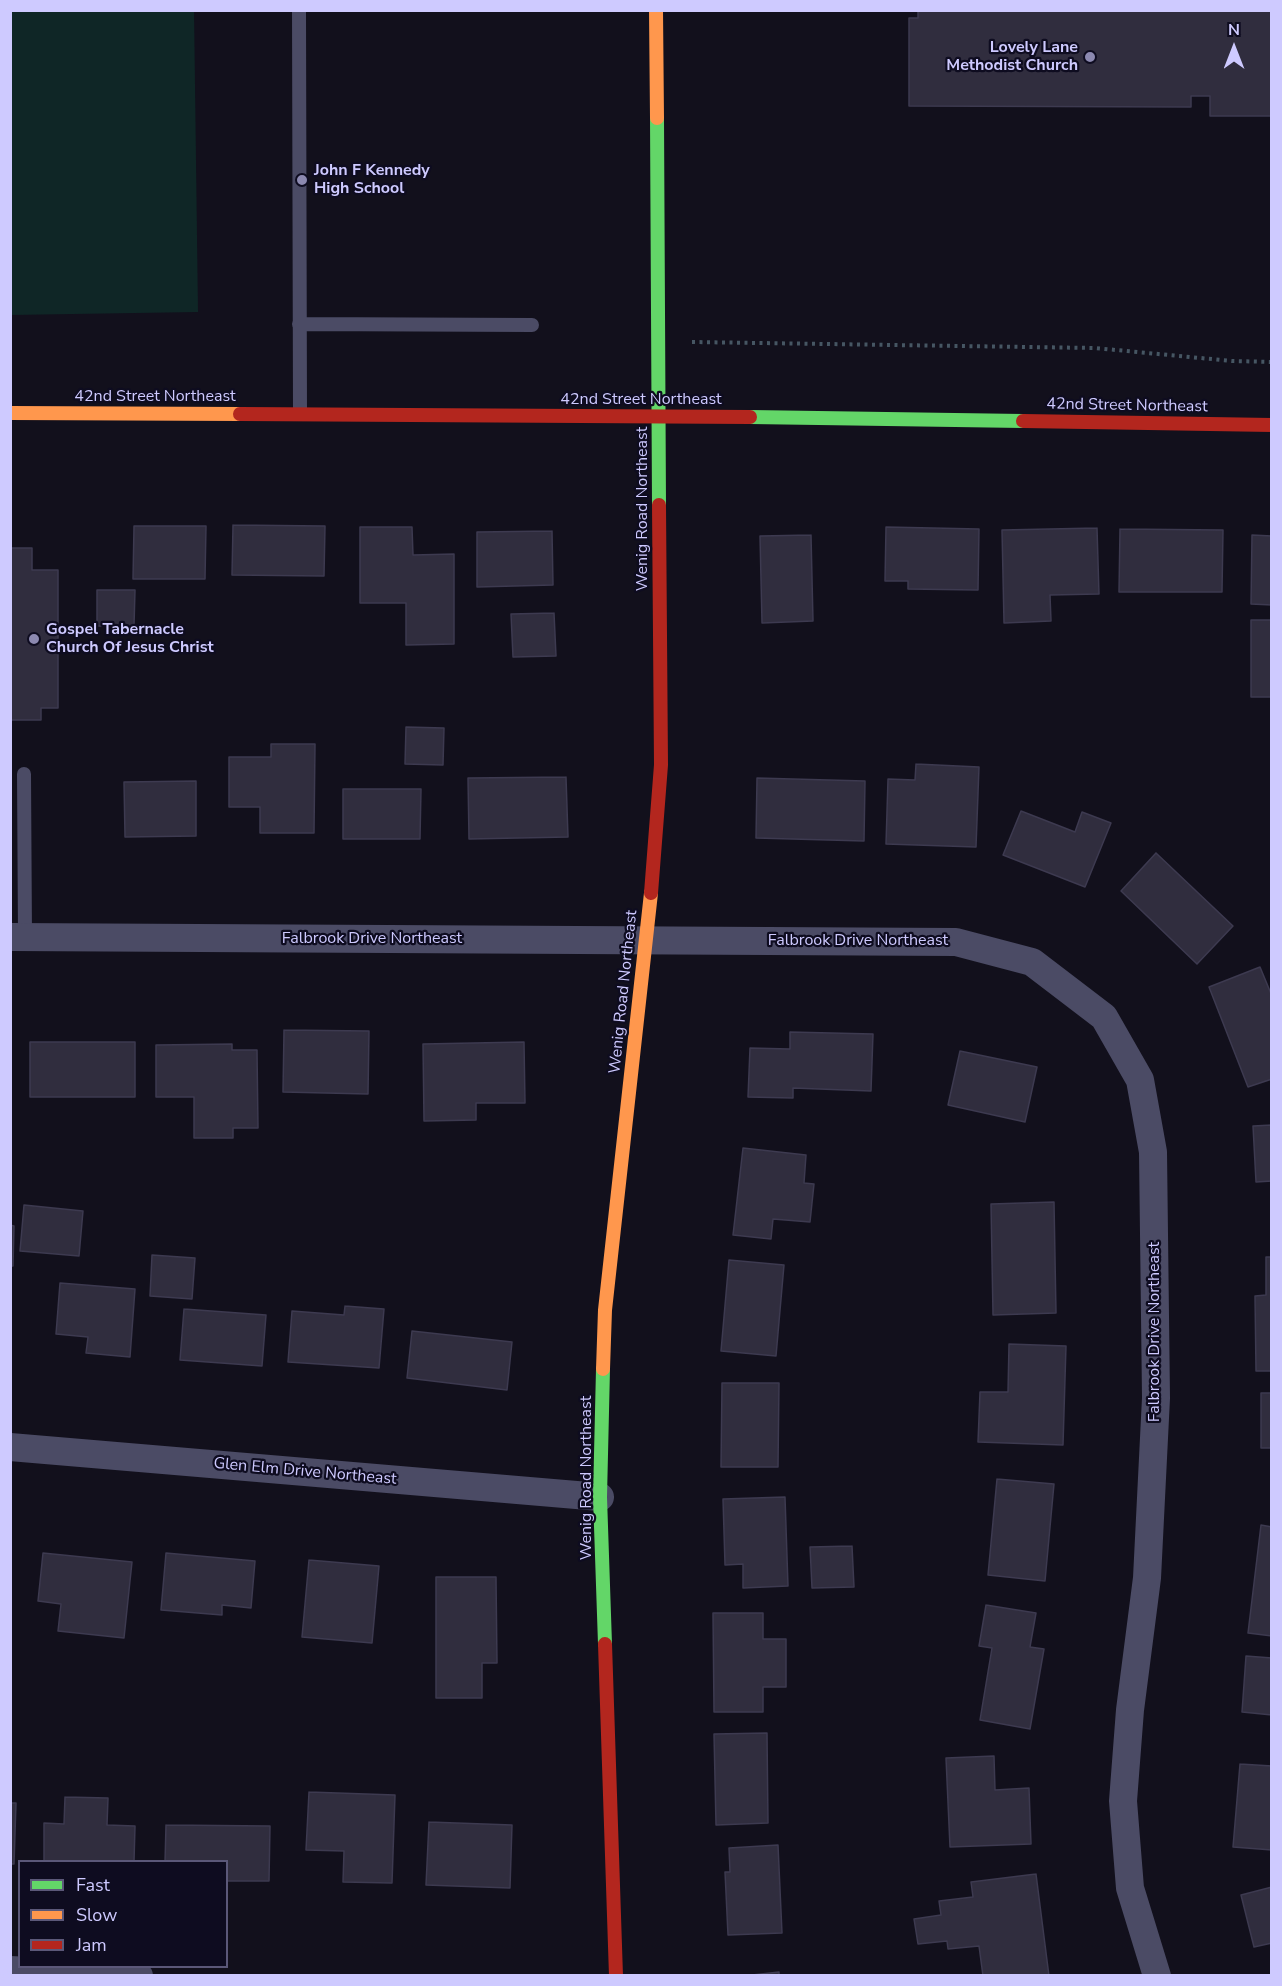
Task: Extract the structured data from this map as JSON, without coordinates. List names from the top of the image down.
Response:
{
  "streets": {
    "street": [
      "42nd Street Northeast",
      "Wenig Road Northeast",
      "Falbrook Drive Northeast",
      "Glen Elm Drive Northeast"
    ]
  },
  "crossings": [
    ["42nd Street Northeast", "Wenig Road Northeast"],
    ["Wenig Road Northeast", "Falbrook Drive Northeast"],
    ["Wenig Road Northeast", "Glen Elm Drive Northeast"]
  ],
  "places": ["Lovely Lane Methodist Church", "John F Kennedy High School", "Gospel Tabernacle Church Of Jesus Christ"],
  "legend": ["Fast", "Slow", "Jam"],
  "north": "top"
}
